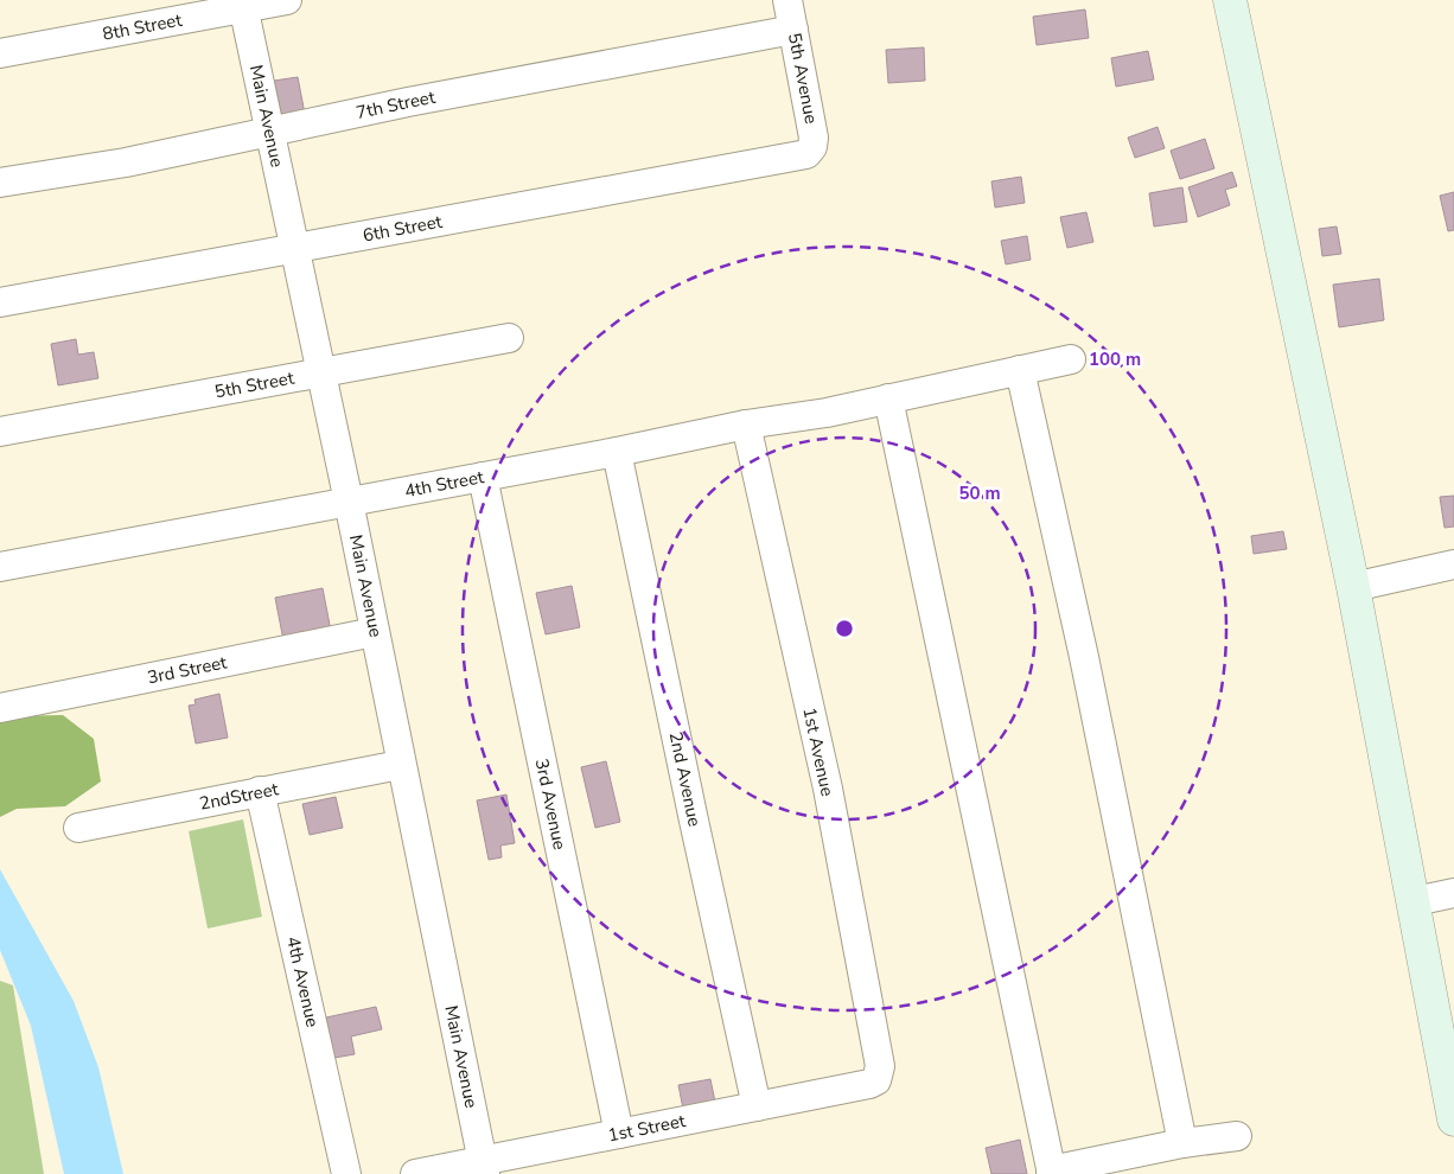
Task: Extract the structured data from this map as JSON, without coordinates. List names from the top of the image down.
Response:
{
  "streets": {
    "street": [
      "8th Street",
      "5th Avenue",
      "7th Street",
      "Main Avenue",
      "6th Street",
      "5th Street",
      "4th Street",
      "3rd Street",
      "1st Avenue",
      "2nd Avenue",
      "2ndStreet",
      "3rd Avenue",
      "4th Avenue",
      "1st Street"
    ]
  },
  "crossings": [
    ["8th Street", "Main Avenue"],
    ["5th Avenue", "7th Street"],
    ["5th Avenue", "6th Street"],
    ["7th Street", "Main Avenue"],
    ["Main Avenue", "6th Street"],
    ["Main Avenue", "5th Street"],
    ["Main Avenue", "4th Street"],
    ["Main Avenue", "3rd Street"],
    ["Main Avenue", "2ndStreet"],
    ["Main Avenue", "1st Street"],
    ["4th Street", "1st Avenue"],
    ["4th Street", "2nd Avenue"],
    ["4th Street", "3rd Avenue"],
    ["1st Avenue", "1st Street"],
    ["2nd Avenue", "1st Street"],
    ["2ndStreet", "4th Avenue"],
    ["3rd Avenue", "1st Street"]
  ],
  "rings": ["100 m", "50 m"]
}
